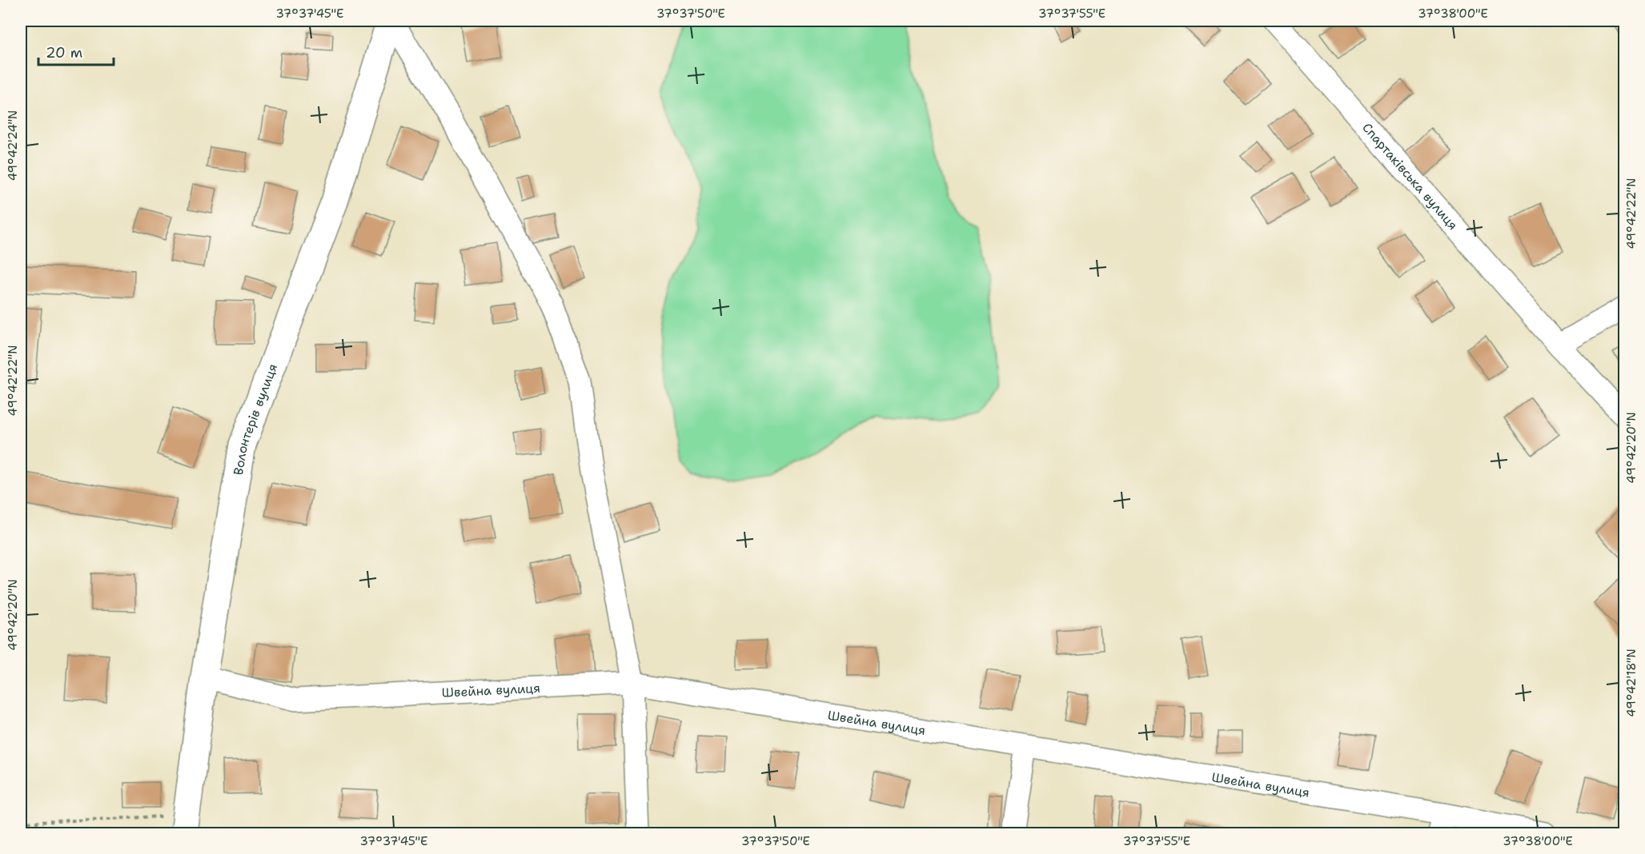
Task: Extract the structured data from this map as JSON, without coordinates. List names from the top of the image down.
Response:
{
  "streets": {
    "street": ["Спартаківська вулиця", "Волонтерів вулиця", "Швейна вулиця"]
  },
  "crossings": [
    ["Волонтерів вулиця", "Швейна вулиця"]
  ],
  "scale_bar": "20 m",
  "coordinates": [
    "37°37'45\"E",
    "37°37'50\"E",
    "37°37'55\"E",
    "37°38'00\"E",
    "49°42'24\"N",
    "49°42'22\"N",
    "49°42'20\"N",
    "49°42'18\"N"
  ]
}
